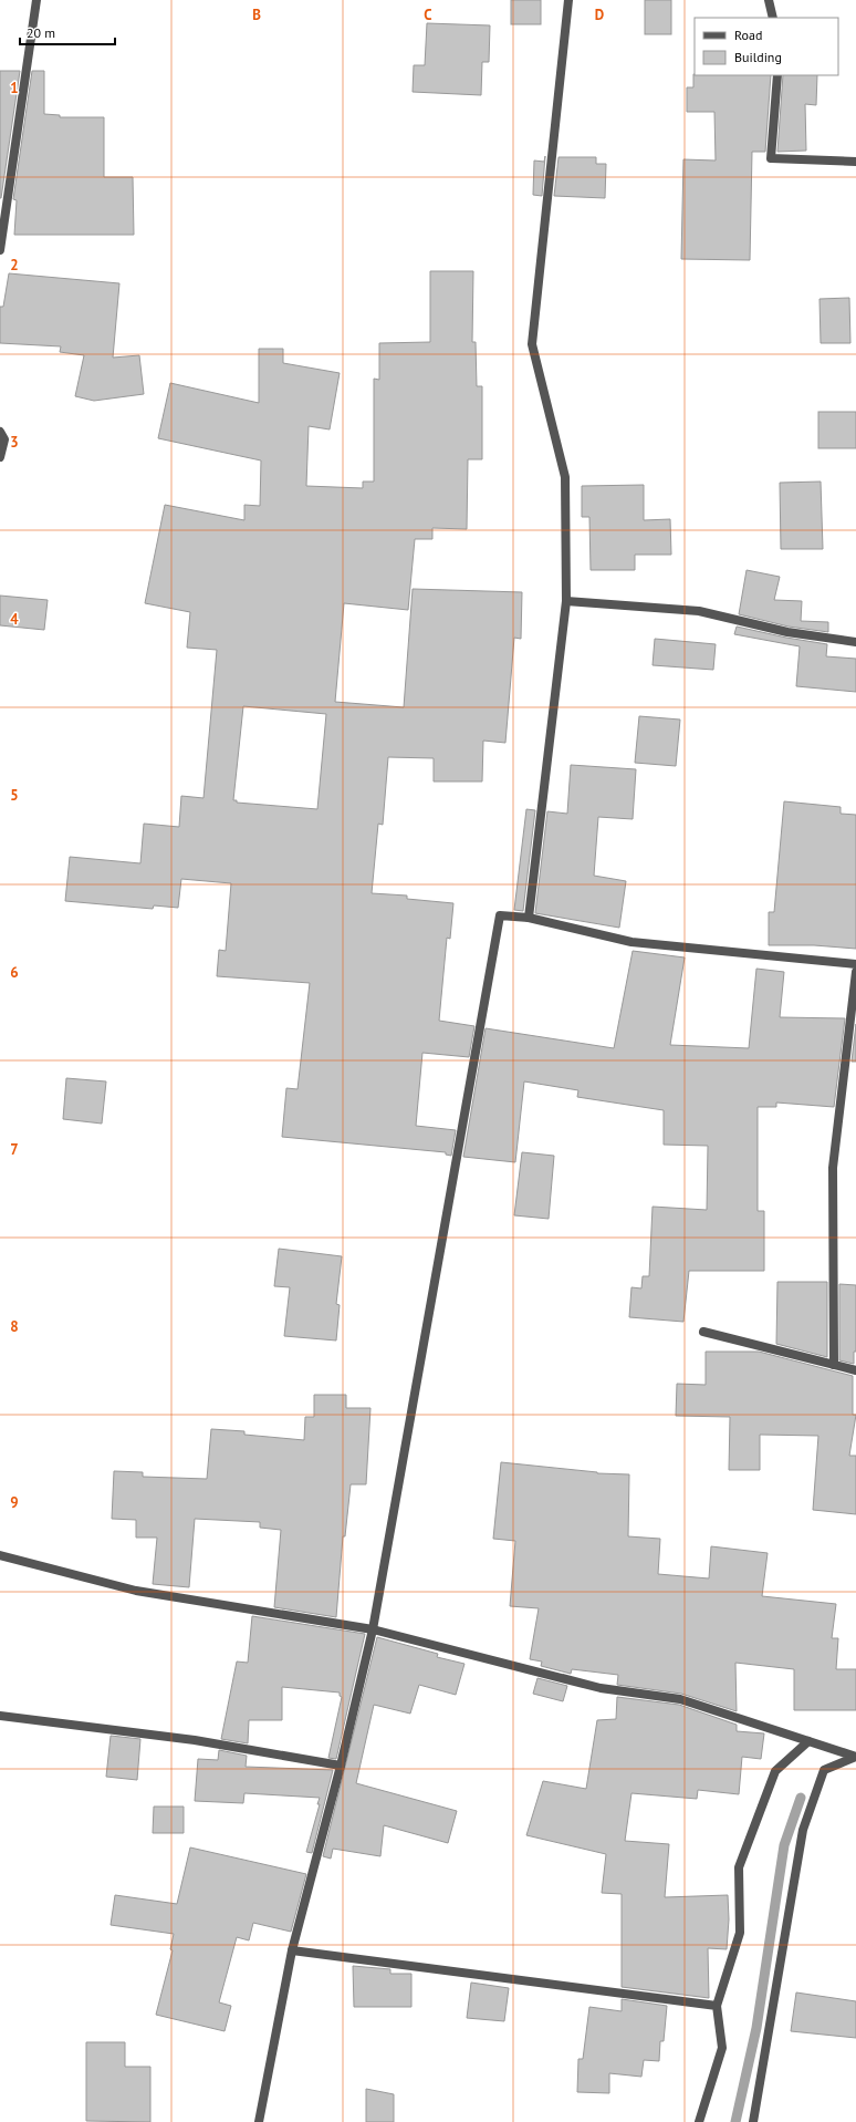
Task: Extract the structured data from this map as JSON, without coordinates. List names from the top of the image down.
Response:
{
  "legend": ["Road", "Building"],
  "scale_bar": "20 m",
  "grid": {
    "columns": ["B", "C", "D"],
    "rows": [
      "1",
      "2",
      "3",
      "4",
      "5",
      "6",
      "7",
      "8",
      "9"
    ]
  }
}
